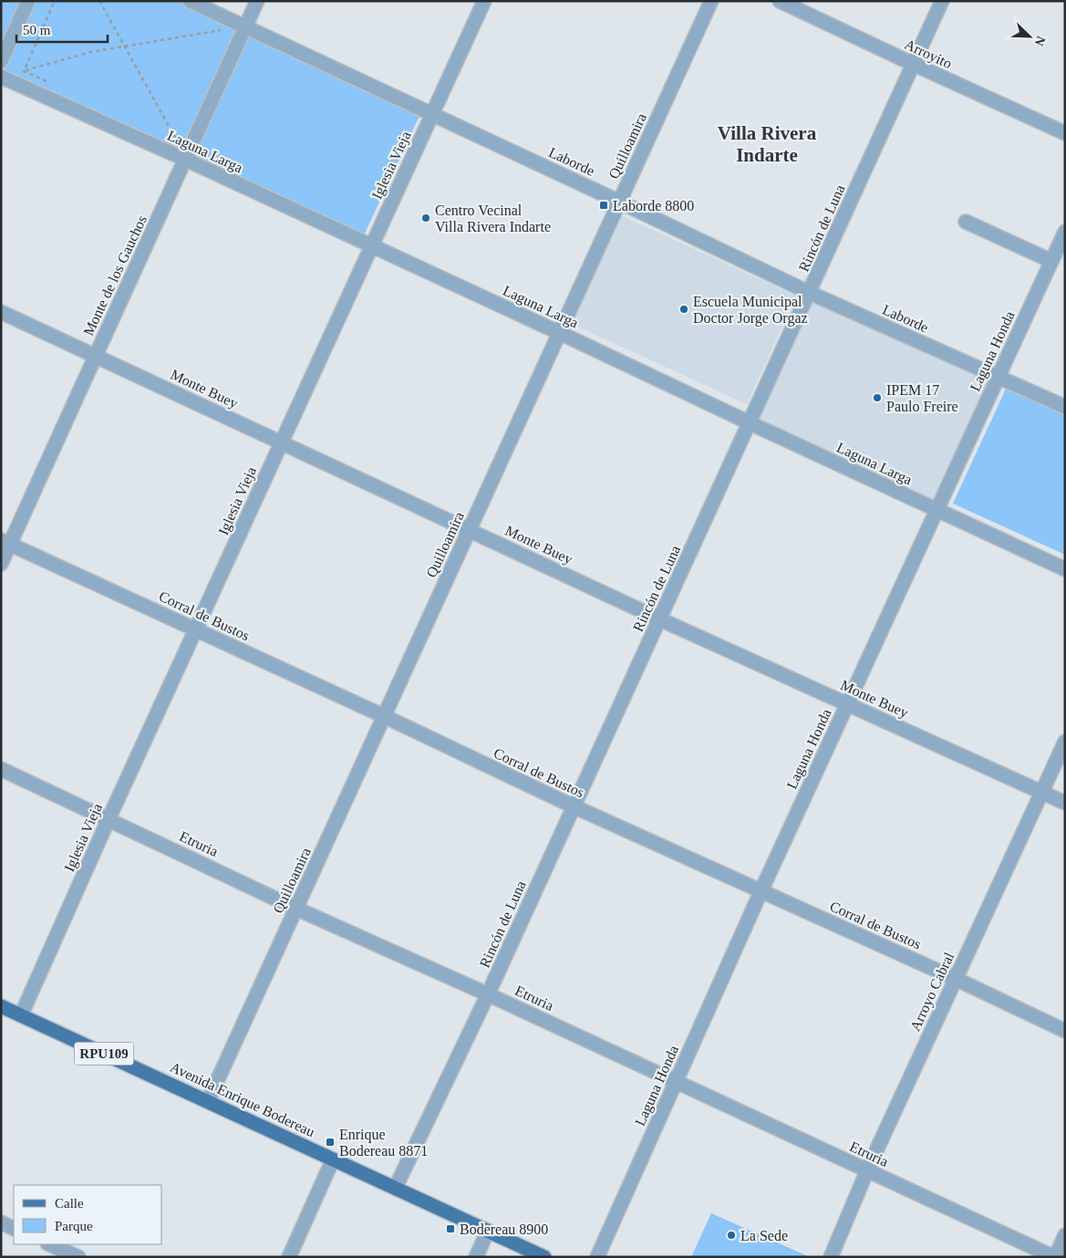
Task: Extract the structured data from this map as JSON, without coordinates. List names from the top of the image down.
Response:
{
  "streets": {
    "main road": ["RPU109", "Avenida Enrique Bodereau"],
    "street": [
      "Arroyito",
      "Quilloamira",
      "Laguna Larga",
      "Laborde",
      "Iglesia Vieja",
      "Rincón de Luna",
      "Monte de los Gauchos",
      "Laguna Honda",
      "Monte Buey",
      "Corral de Bustos",
      "Etruria",
      "Arroyo Cabral"
    ]
  },
  "crossings": [
    ["Arroyito", "Rincón de Luna"],
    ["Quilloamira", "Laguna Larga"],
    ["Quilloamira", "Laborde"],
    ["Quilloamira", "Monte Buey"],
    ["Quilloamira", "Corral de Bustos"],
    ["Quilloamira", "Etruria"],
    ["Quilloamira", "Avenida Enrique Bodereau"],
    ["Laguna Larga", "Iglesia Vieja"],
    ["Laguna Larga", "Rincón de Luna"],
    ["Laguna Larga", "Monte de los Gauchos"],
    ["Laguna Larga", "Laguna Honda"],
    ["Laborde", "Iglesia Vieja"],
    ["Laborde", "Rincón de Luna"],
    ["Laborde", "Monte de los Gauchos"],
    ["Laborde", "Laguna Honda"],
    ["Iglesia Vieja", "Monte Buey"],
    ["Iglesia Vieja", "Corral de Bustos"],
    ["Iglesia Vieja", "Etruria"],
    ["Iglesia Vieja", "Avenida Enrique Bodereau"],
    ["Rincón de Luna", "Monte Buey"],
    ["Rincón de Luna", "Corral de Bustos"],
    ["Rincón de Luna", "Etruria"],
    ["Rincón de Luna", "Avenida Enrique Bodereau"],
    ["Monte de los Gauchos", "Monte Buey"],
    ["Monte de los Gauchos", "Corral de Bustos"],
    ["Laguna Honda", "Monte Buey"],
    ["Laguna Honda", "Corral de Bustos"],
    ["Laguna Honda", "Etruria"],
    ["Monte Buey", "Arroyo Cabral"],
    ["Corral de Bustos", "Arroyo Cabral"],
    ["Etruria", "Arroyo Cabral"]
  ],
  "districts": ["Villa Rivera Indarte"],
  "places": {
    "transit": ["Laborde 8800", "Enrique Bodereau 8871", "Bodereau 8900"],
    "other": [
      "Centro Vecinal Villa Rivera Indarte",
      "Escuela Municipal Doctor Jorge Orgaz",
      "IPEM 17 Paulo Freire",
      "La Sede"
    ]
  },
  "legend": ["Calle", "Parque"],
  "scale_bar": "50 m",
  "north": "bottom right"
}
